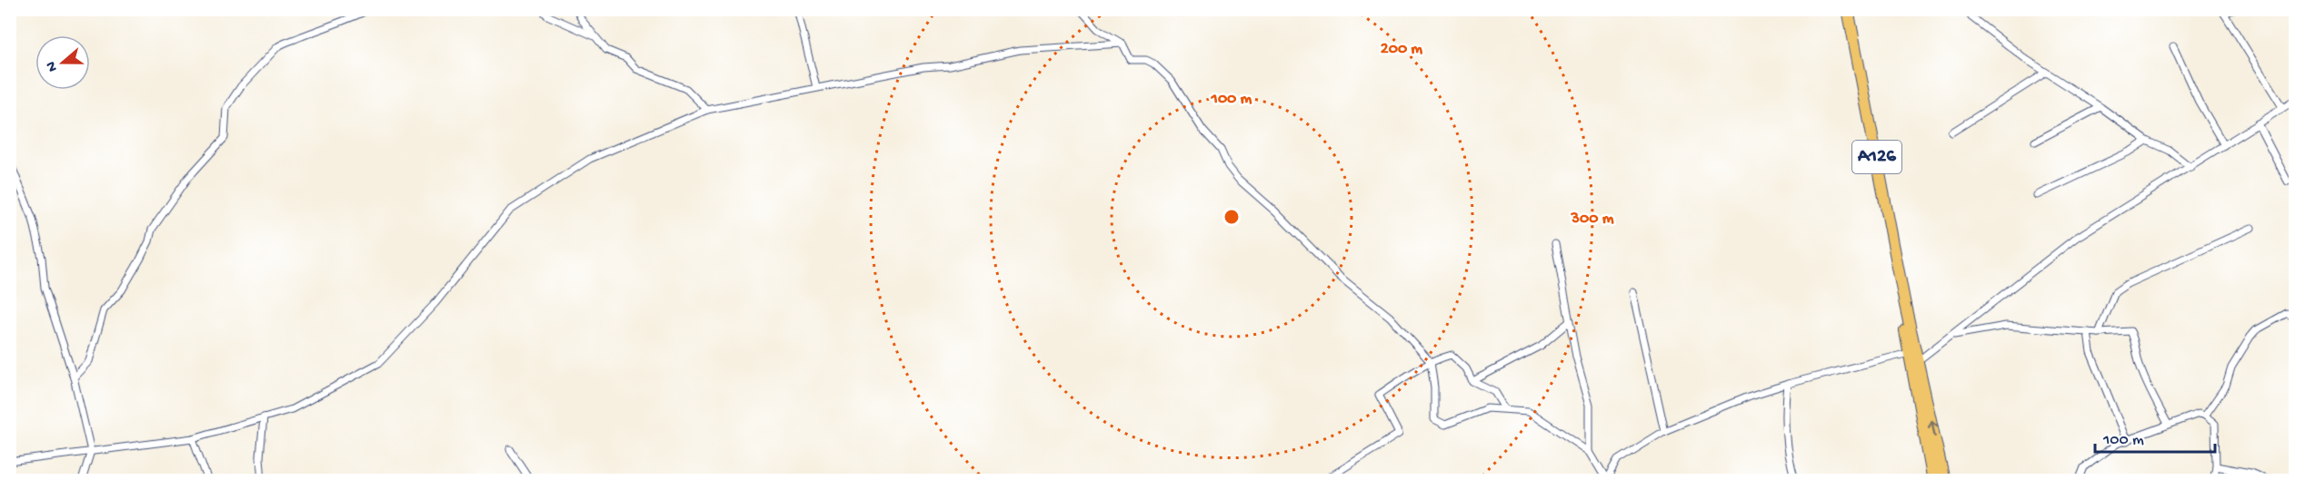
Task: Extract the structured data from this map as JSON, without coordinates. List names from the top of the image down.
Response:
{
  "streets": {
    "highway": ["A126"]
  },
  "scale_bar": "100 m",
  "north": "left",
  "rings": ["200 m", "100 m", "300 m"]
}
